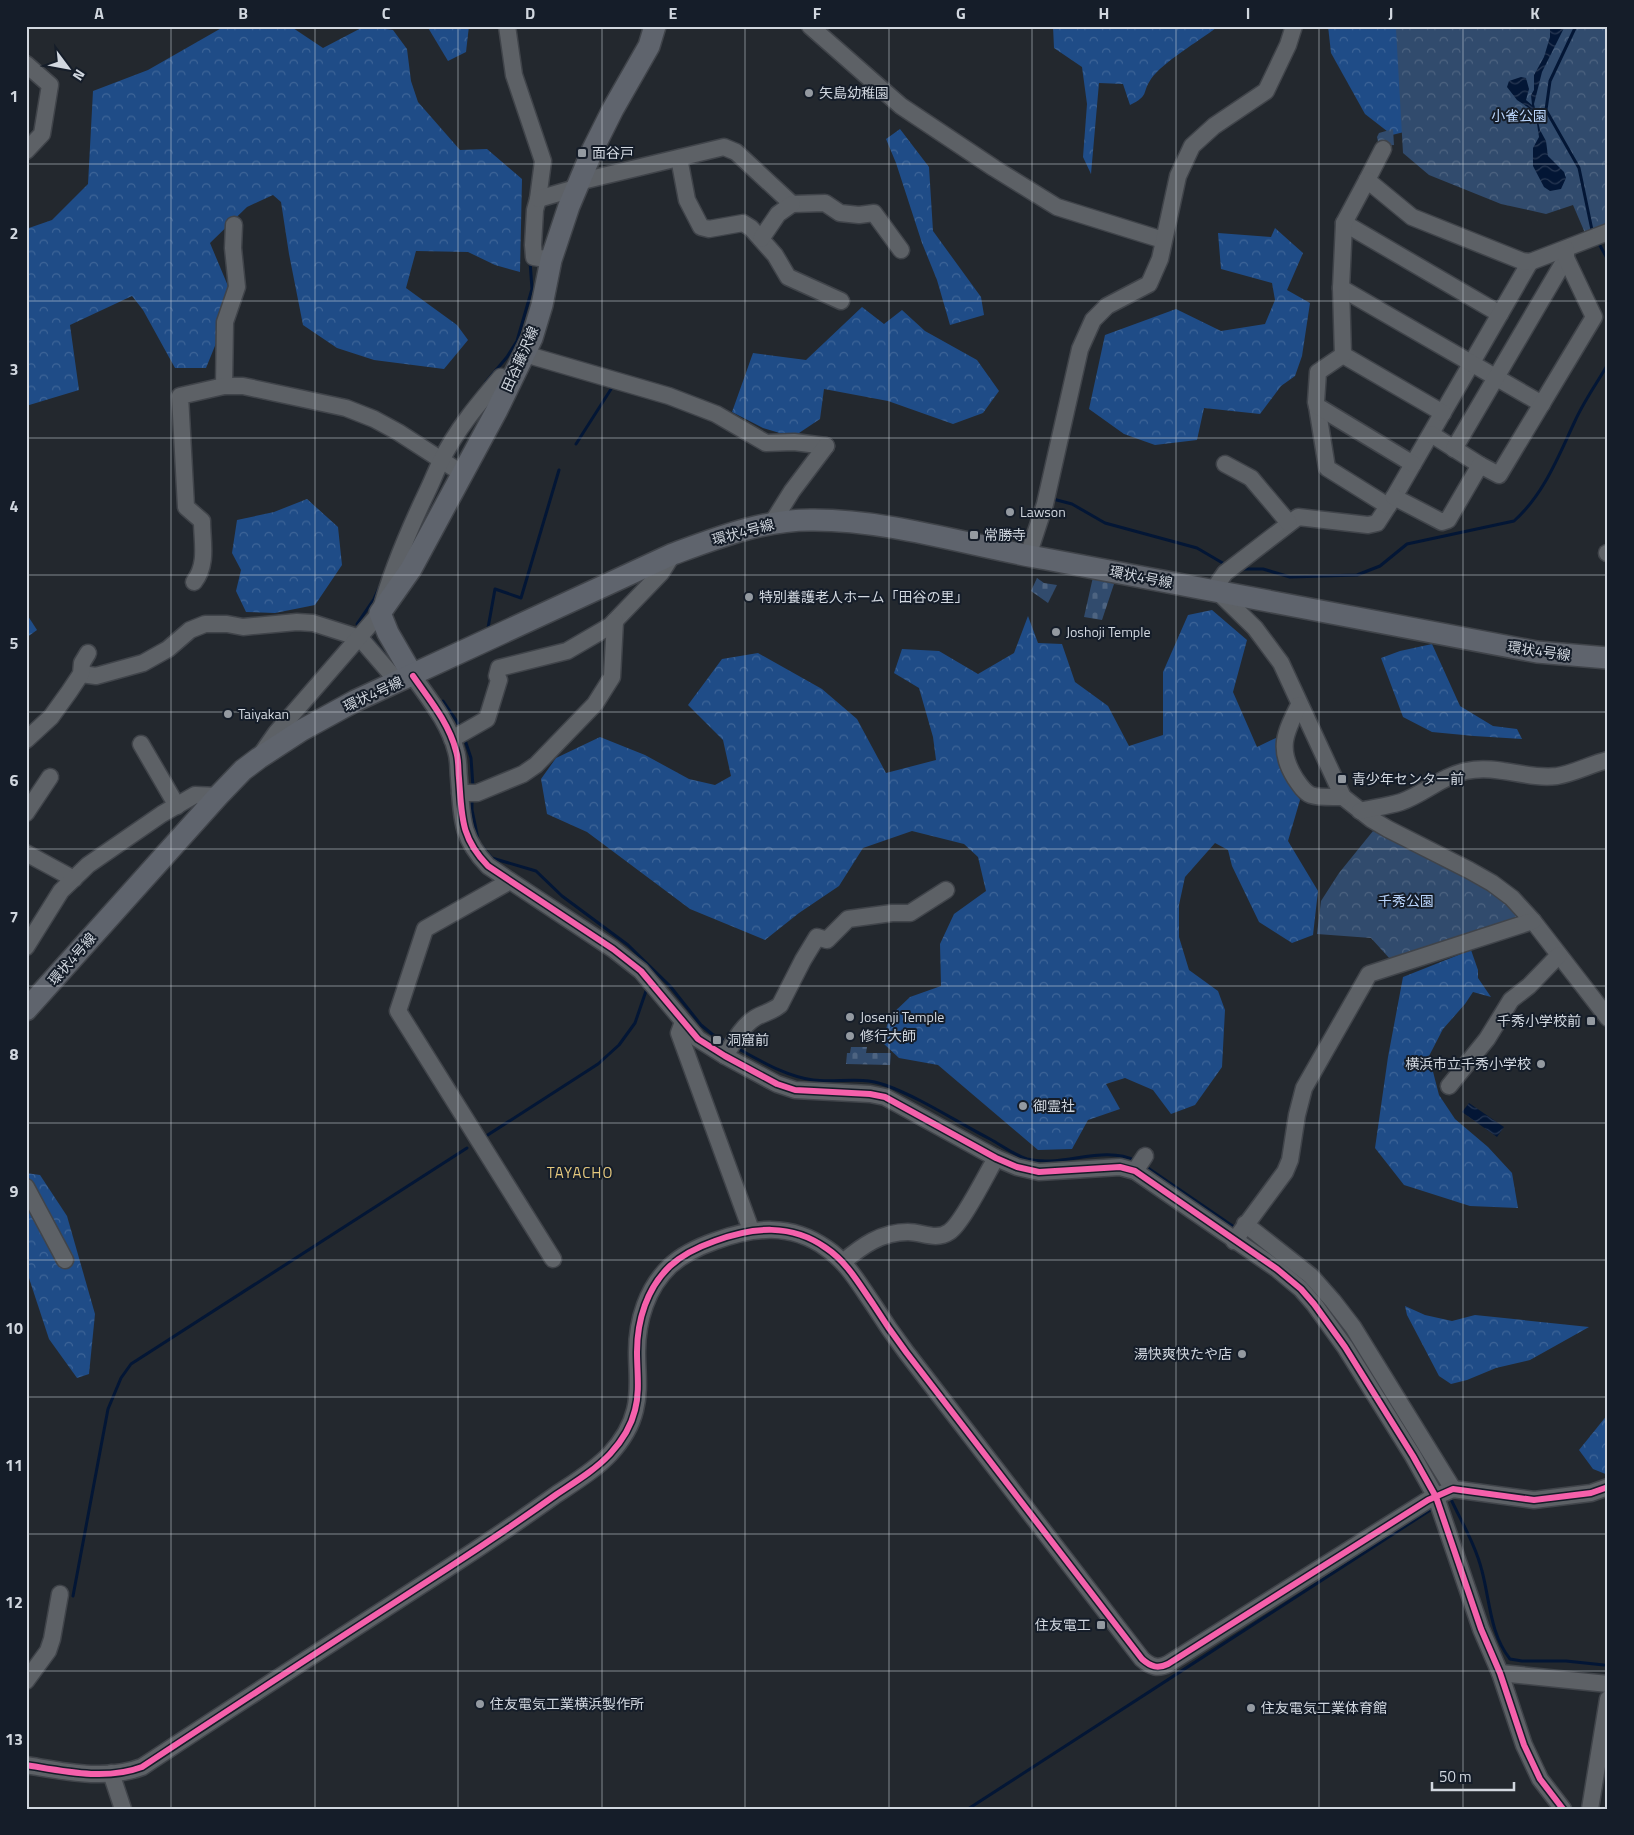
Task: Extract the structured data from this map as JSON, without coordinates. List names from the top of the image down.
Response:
{
  "streets": {
    "main road": ["田谷藤沢線", "環状4号線"]
  },
  "districts": ["TAYACHO"],
  "parks": ["小雀公園", "千秀公園"],
  "places": {
    "other": [
      "矢島幼稚園",
      "Lawson",
      "特別養護老人ホーム「田谷の里」",
      "Joshoji Temple",
      "Taiyakan",
      "Josenji Temple",
      "修行大師",
      "横浜市立千秀小学校",
      "御霊社",
      "湯快爽快たや店",
      "住友電気工業横浜製作所",
      "住友電気工業体育館"
    ],
    "transit": [
      "面谷戸",
      "常勝寺",
      "青少年センター前",
      "千秀小学校前",
      "洞窟前",
      "住友電工"
    ]
  },
  "scale_bar": "50 m",
  "north": "bottom right",
  "grid": {
    "columns": [
      "A",
      "B",
      "C",
      "D",
      "E",
      "F",
      "G",
      "H",
      "I",
      "J",
      "K"
    ],
    "rows": [
      "1",
      "2",
      "3",
      "4",
      "5",
      "6",
      "7",
      "8",
      "9",
      "10",
      "11",
      "12",
      "13"
    ]
  }
}
